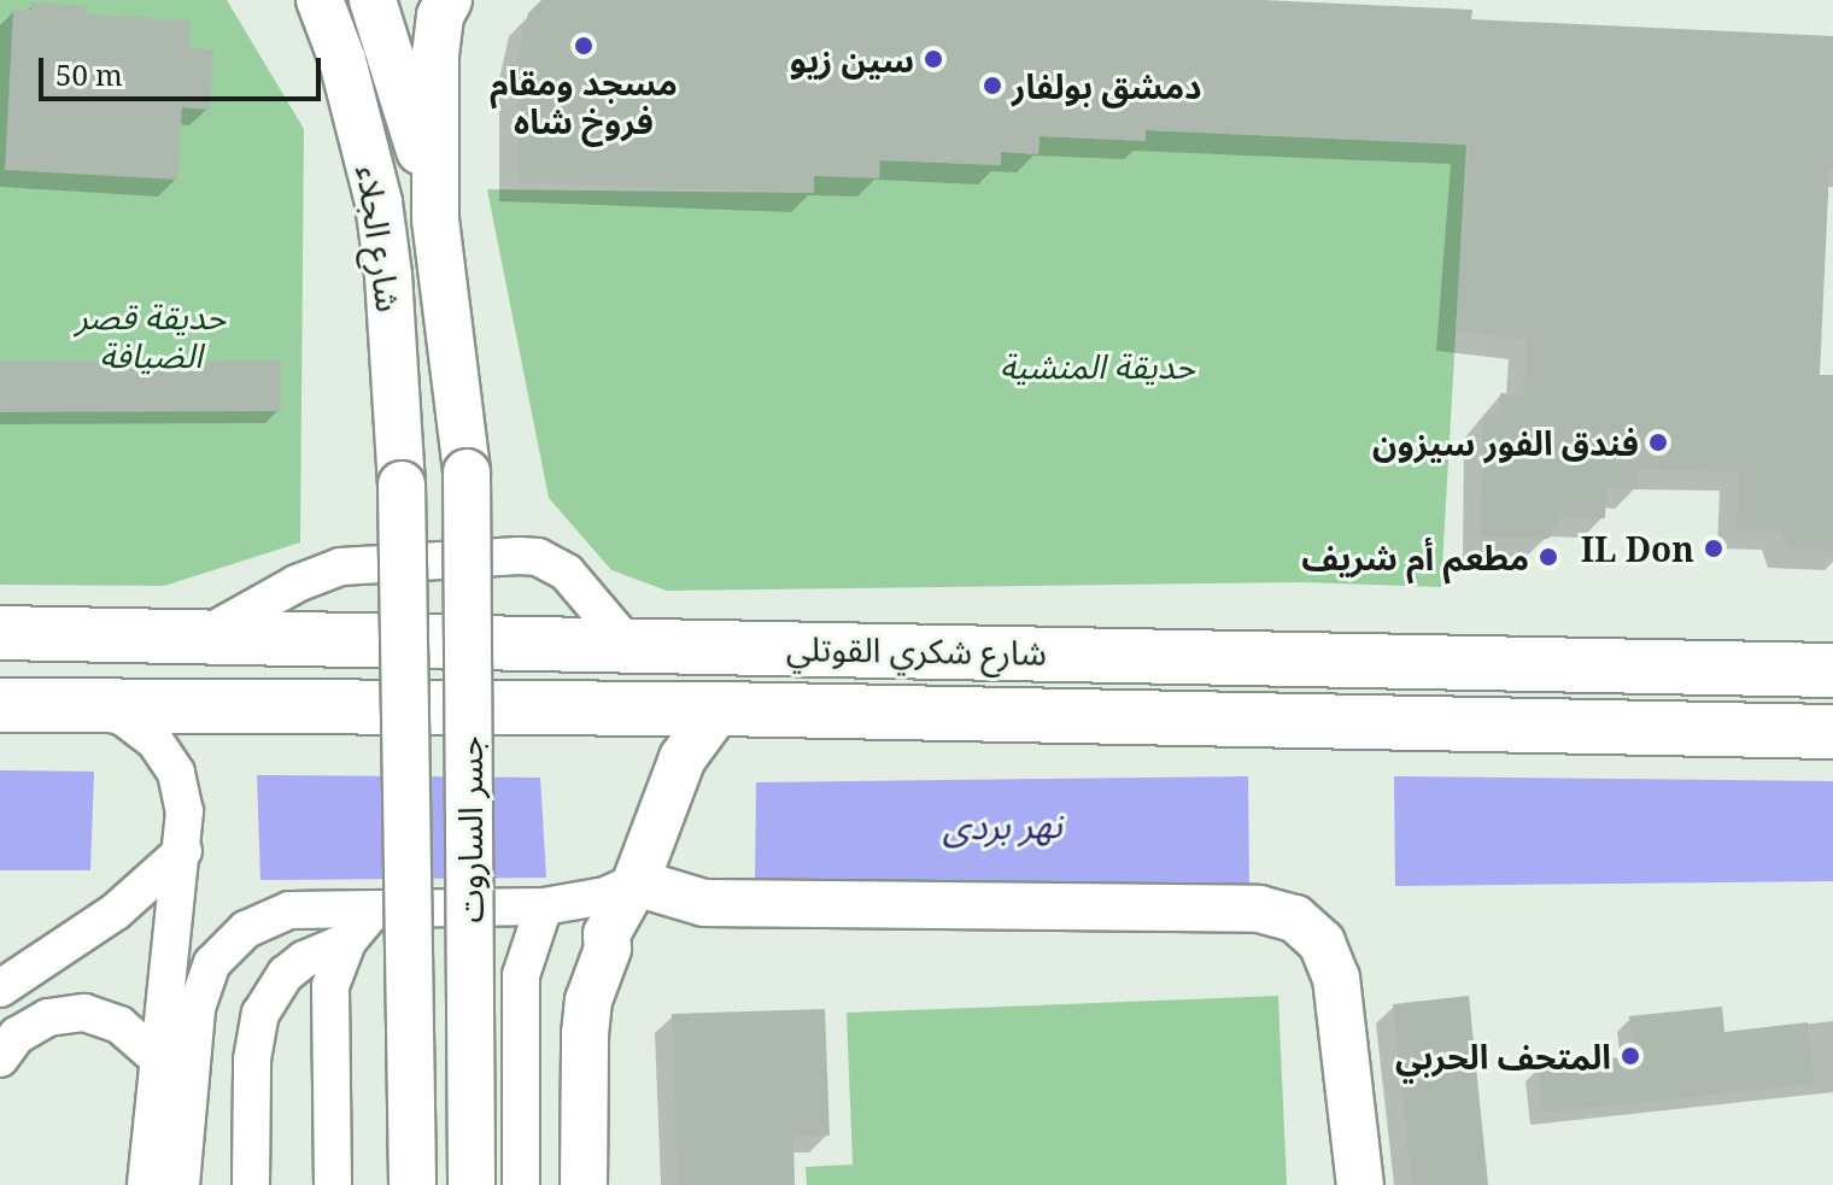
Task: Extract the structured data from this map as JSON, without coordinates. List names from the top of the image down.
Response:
{
  "streets": {
    "highway": ["شارع شكري القوتلي"],
    "main road": ["شارع الجلاء", "جسر الساروت"]
  },
  "crossings": [
    ["شارع الجلاء", "جسر الساروت"]
  ],
  "water": ["نهر بردى"],
  "parks": ["حديقة قصر الضيافة", "حديقة المنشية"],
  "places": [
    "مسجد ومقام فروخ شاه",
    "سين زيو",
    "دمشق بولفار",
    "فندق الفور سيزون",
    "IL Don",
    "مطعم أم شريف",
    "المتحف الحربي"
  ],
  "scale_bar": "50 m"
}
